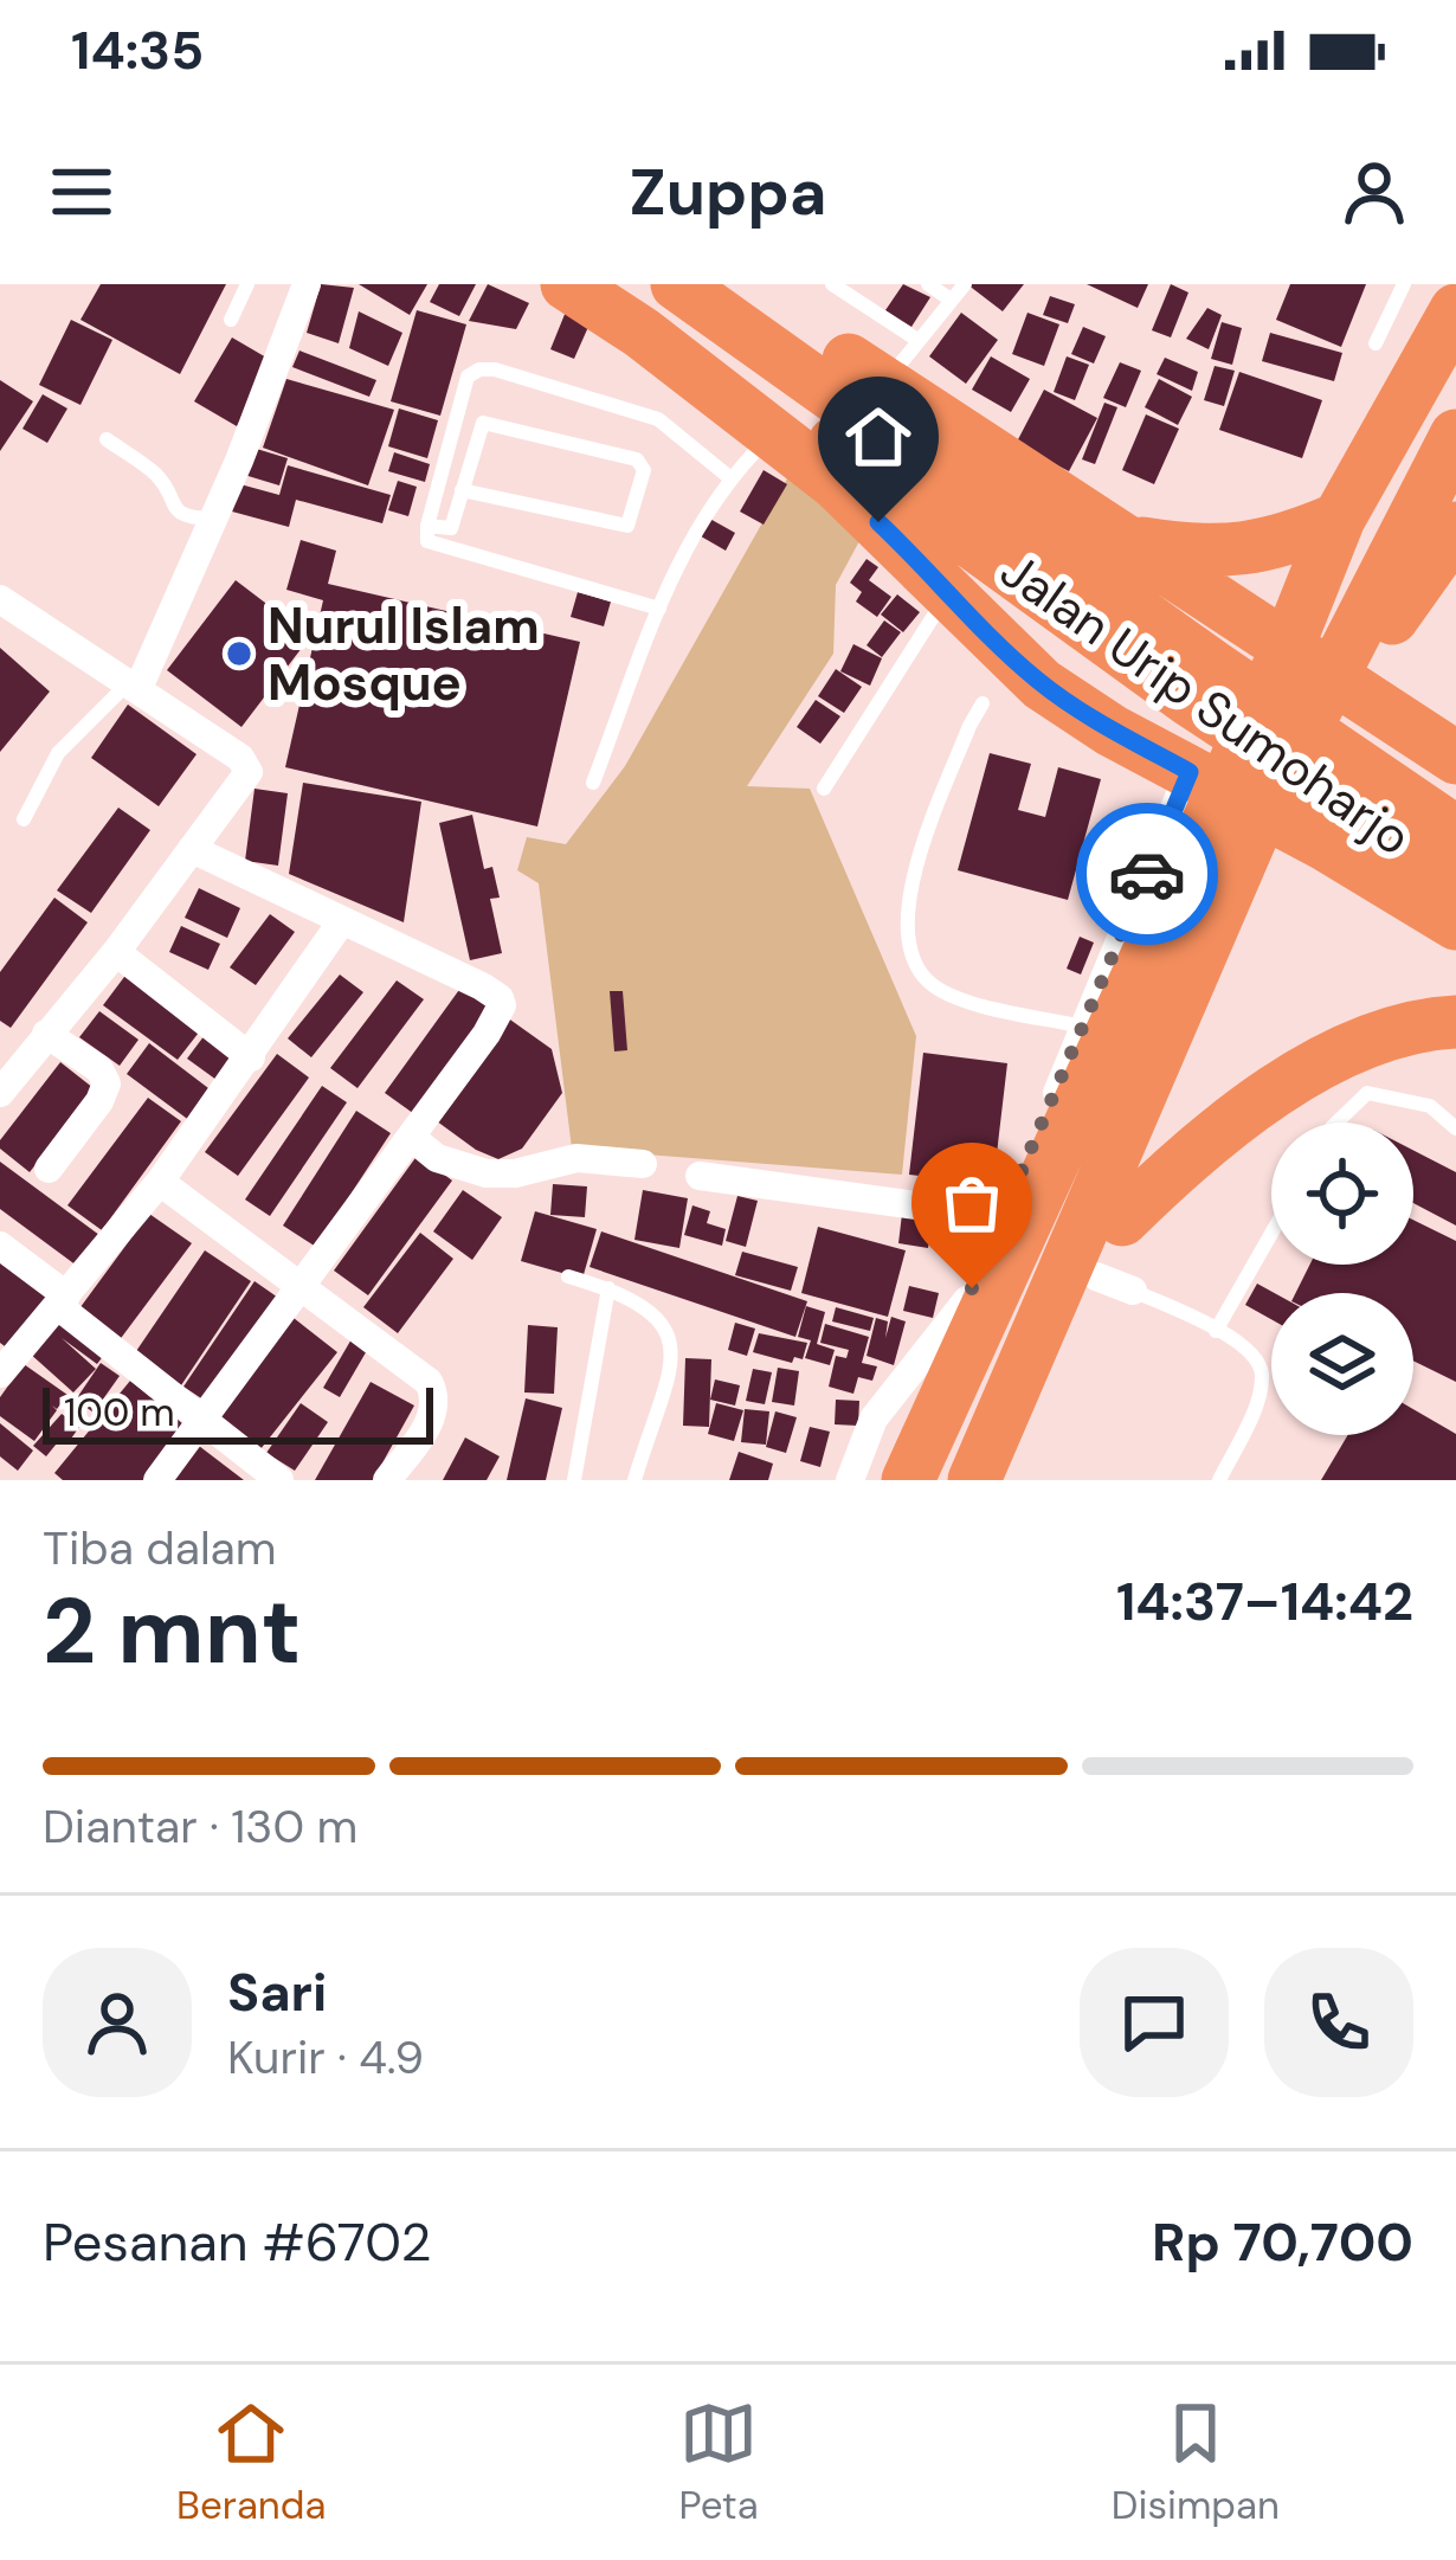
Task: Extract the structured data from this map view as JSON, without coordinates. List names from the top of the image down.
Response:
{
  "streets": {
    "highway": ["Jalan Urip Sumoharjo"]
  },
  "places": ["Nurul Islam Mosque"],
  "scale_bar": "100 m",
  "page": {
    "status": "14:35",
    "header": "Zuppa",
    "scale": "100 m",
    "heading": ["2 mnt", "Tiba dalam", "14:37–14:42"],
    "panel": [
      "Sari",
      "Kurir · 4.9",
      "Pesanan #6702",
      "Rp 70,700"
    ],
    "bar": "Diantar · 130 m",
    "tabs": ["Beranda", "Peta", "Disimpan"]
  }
}
